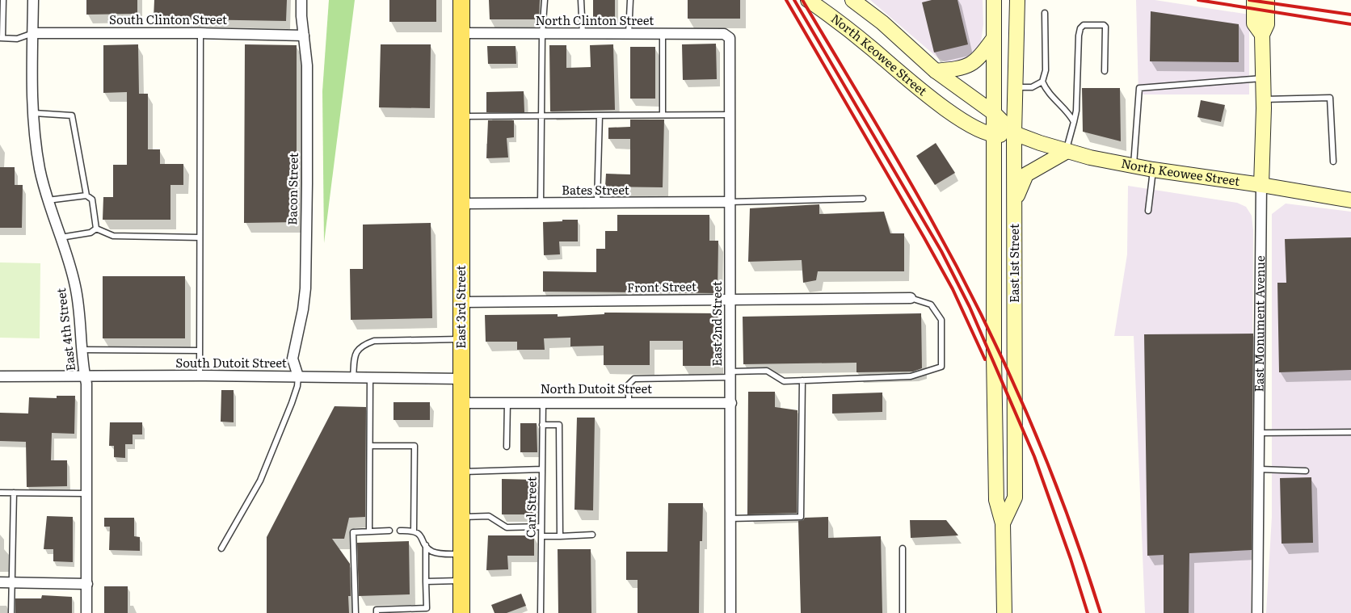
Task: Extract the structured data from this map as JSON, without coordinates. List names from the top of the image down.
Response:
{
  "streets": {
    "main road": [
      "North Keowee Street",
      "East 1st Street",
      "East 3rd Street",
      "East Monument Avenue"
    ],
    "street": [
      "South Clinton Street",
      "North Clinton Street",
      "Bacon Street",
      "Bates Street",
      "Front Street",
      "East 2nd Street",
      "East 4th Street",
      "South Dutoit Street",
      "North Dutoit Street"
    ],
    "lane": ["Carl Street"]
  },
  "crossings": [
    ["South Clinton Street", "Bacon Street"],
    ["South Clinton Street", "East 4th Street"],
    ["North Clinton Street", "East 3rd Street"],
    ["North Clinton Street", "East 2nd Street"],
    ["North Keowee Street", "East 1st Street"],
    ["North Keowee Street", "East Monument Avenue"],
    ["Bacon Street", "South Dutoit Street"],
    ["Bates Street", "East 3rd Street"],
    ["Bates Street", "East 2nd Street"],
    ["Front Street", "East 3rd Street"],
    ["Front Street", "East 2nd Street"],
    ["East 3rd Street", "South Dutoit Street"],
    ["East 3rd Street", "North Dutoit Street"],
    ["East 2nd Street", "North Dutoit Street"],
    ["East 4th Street", "South Dutoit Street"],
    ["North Dutoit Street", "Carl Street"]
  ]
}
